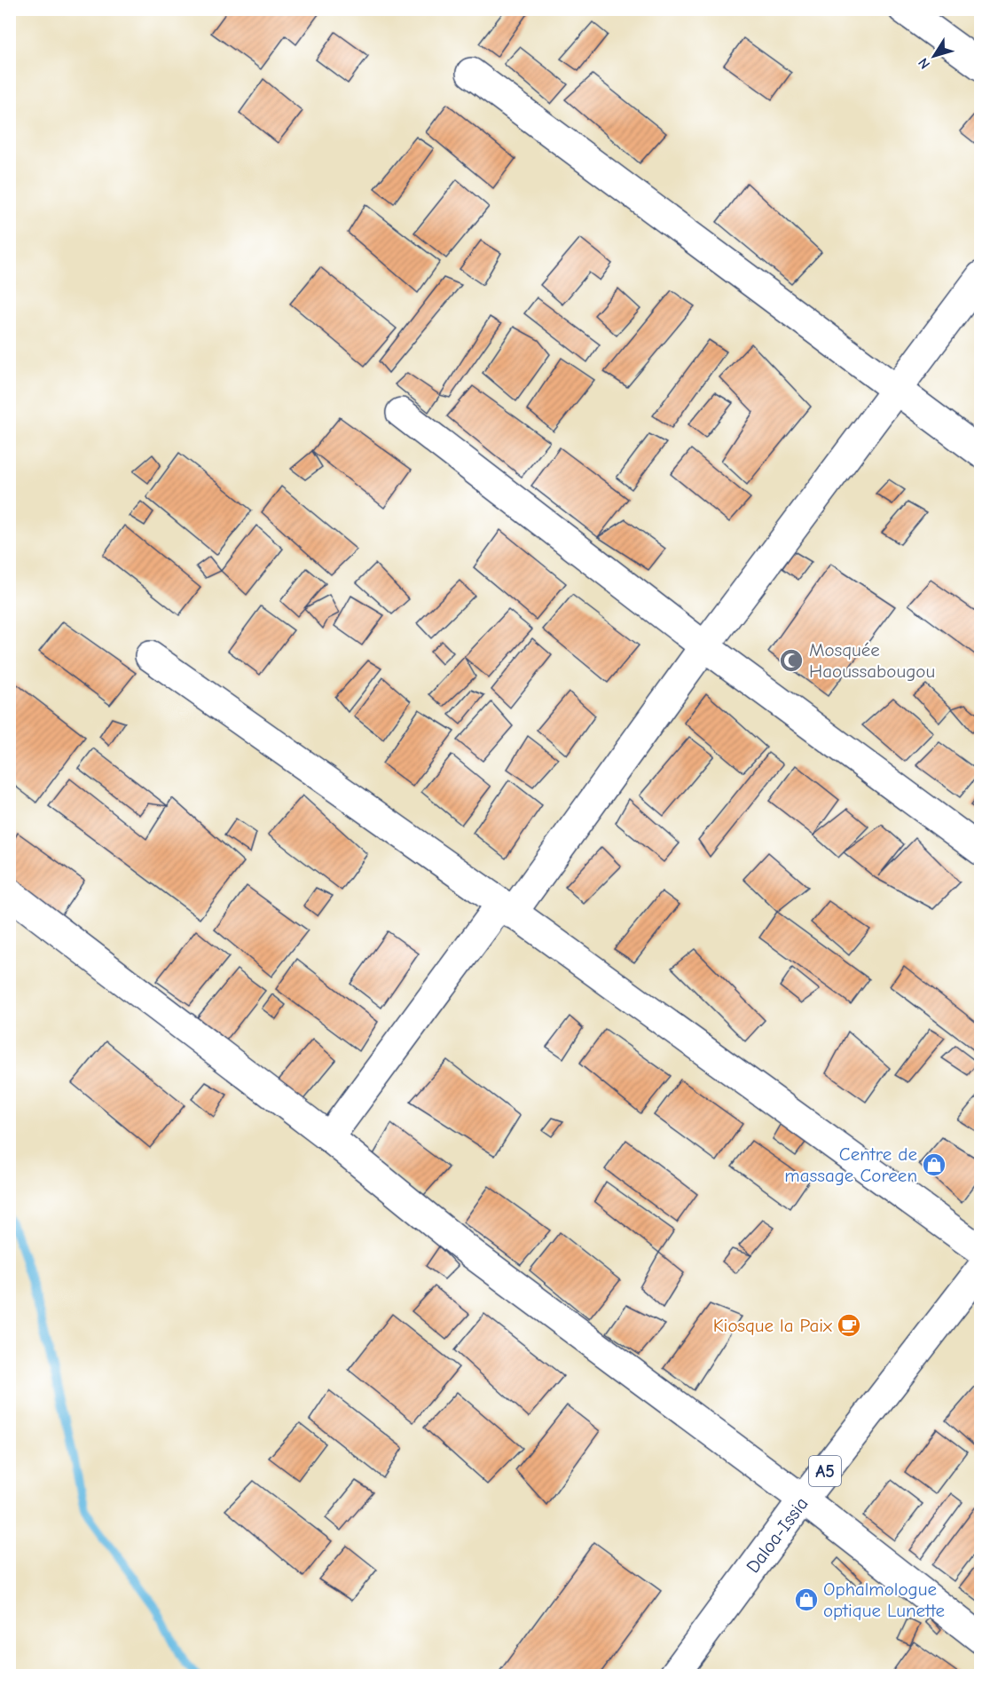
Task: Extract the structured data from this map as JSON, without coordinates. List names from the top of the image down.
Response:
{
  "streets": {
    "street": ["A5", "Daloa-Issia"]
  },
  "places": {
    "mosque": ["Mosquée Haoussabougou"],
    "shop": ["Centre de massage Coreen", "Ophalmologue optique Lunette"],
    "cafe": ["Kiosque la Paix"]
  },
  "north": "bottom left"
}
